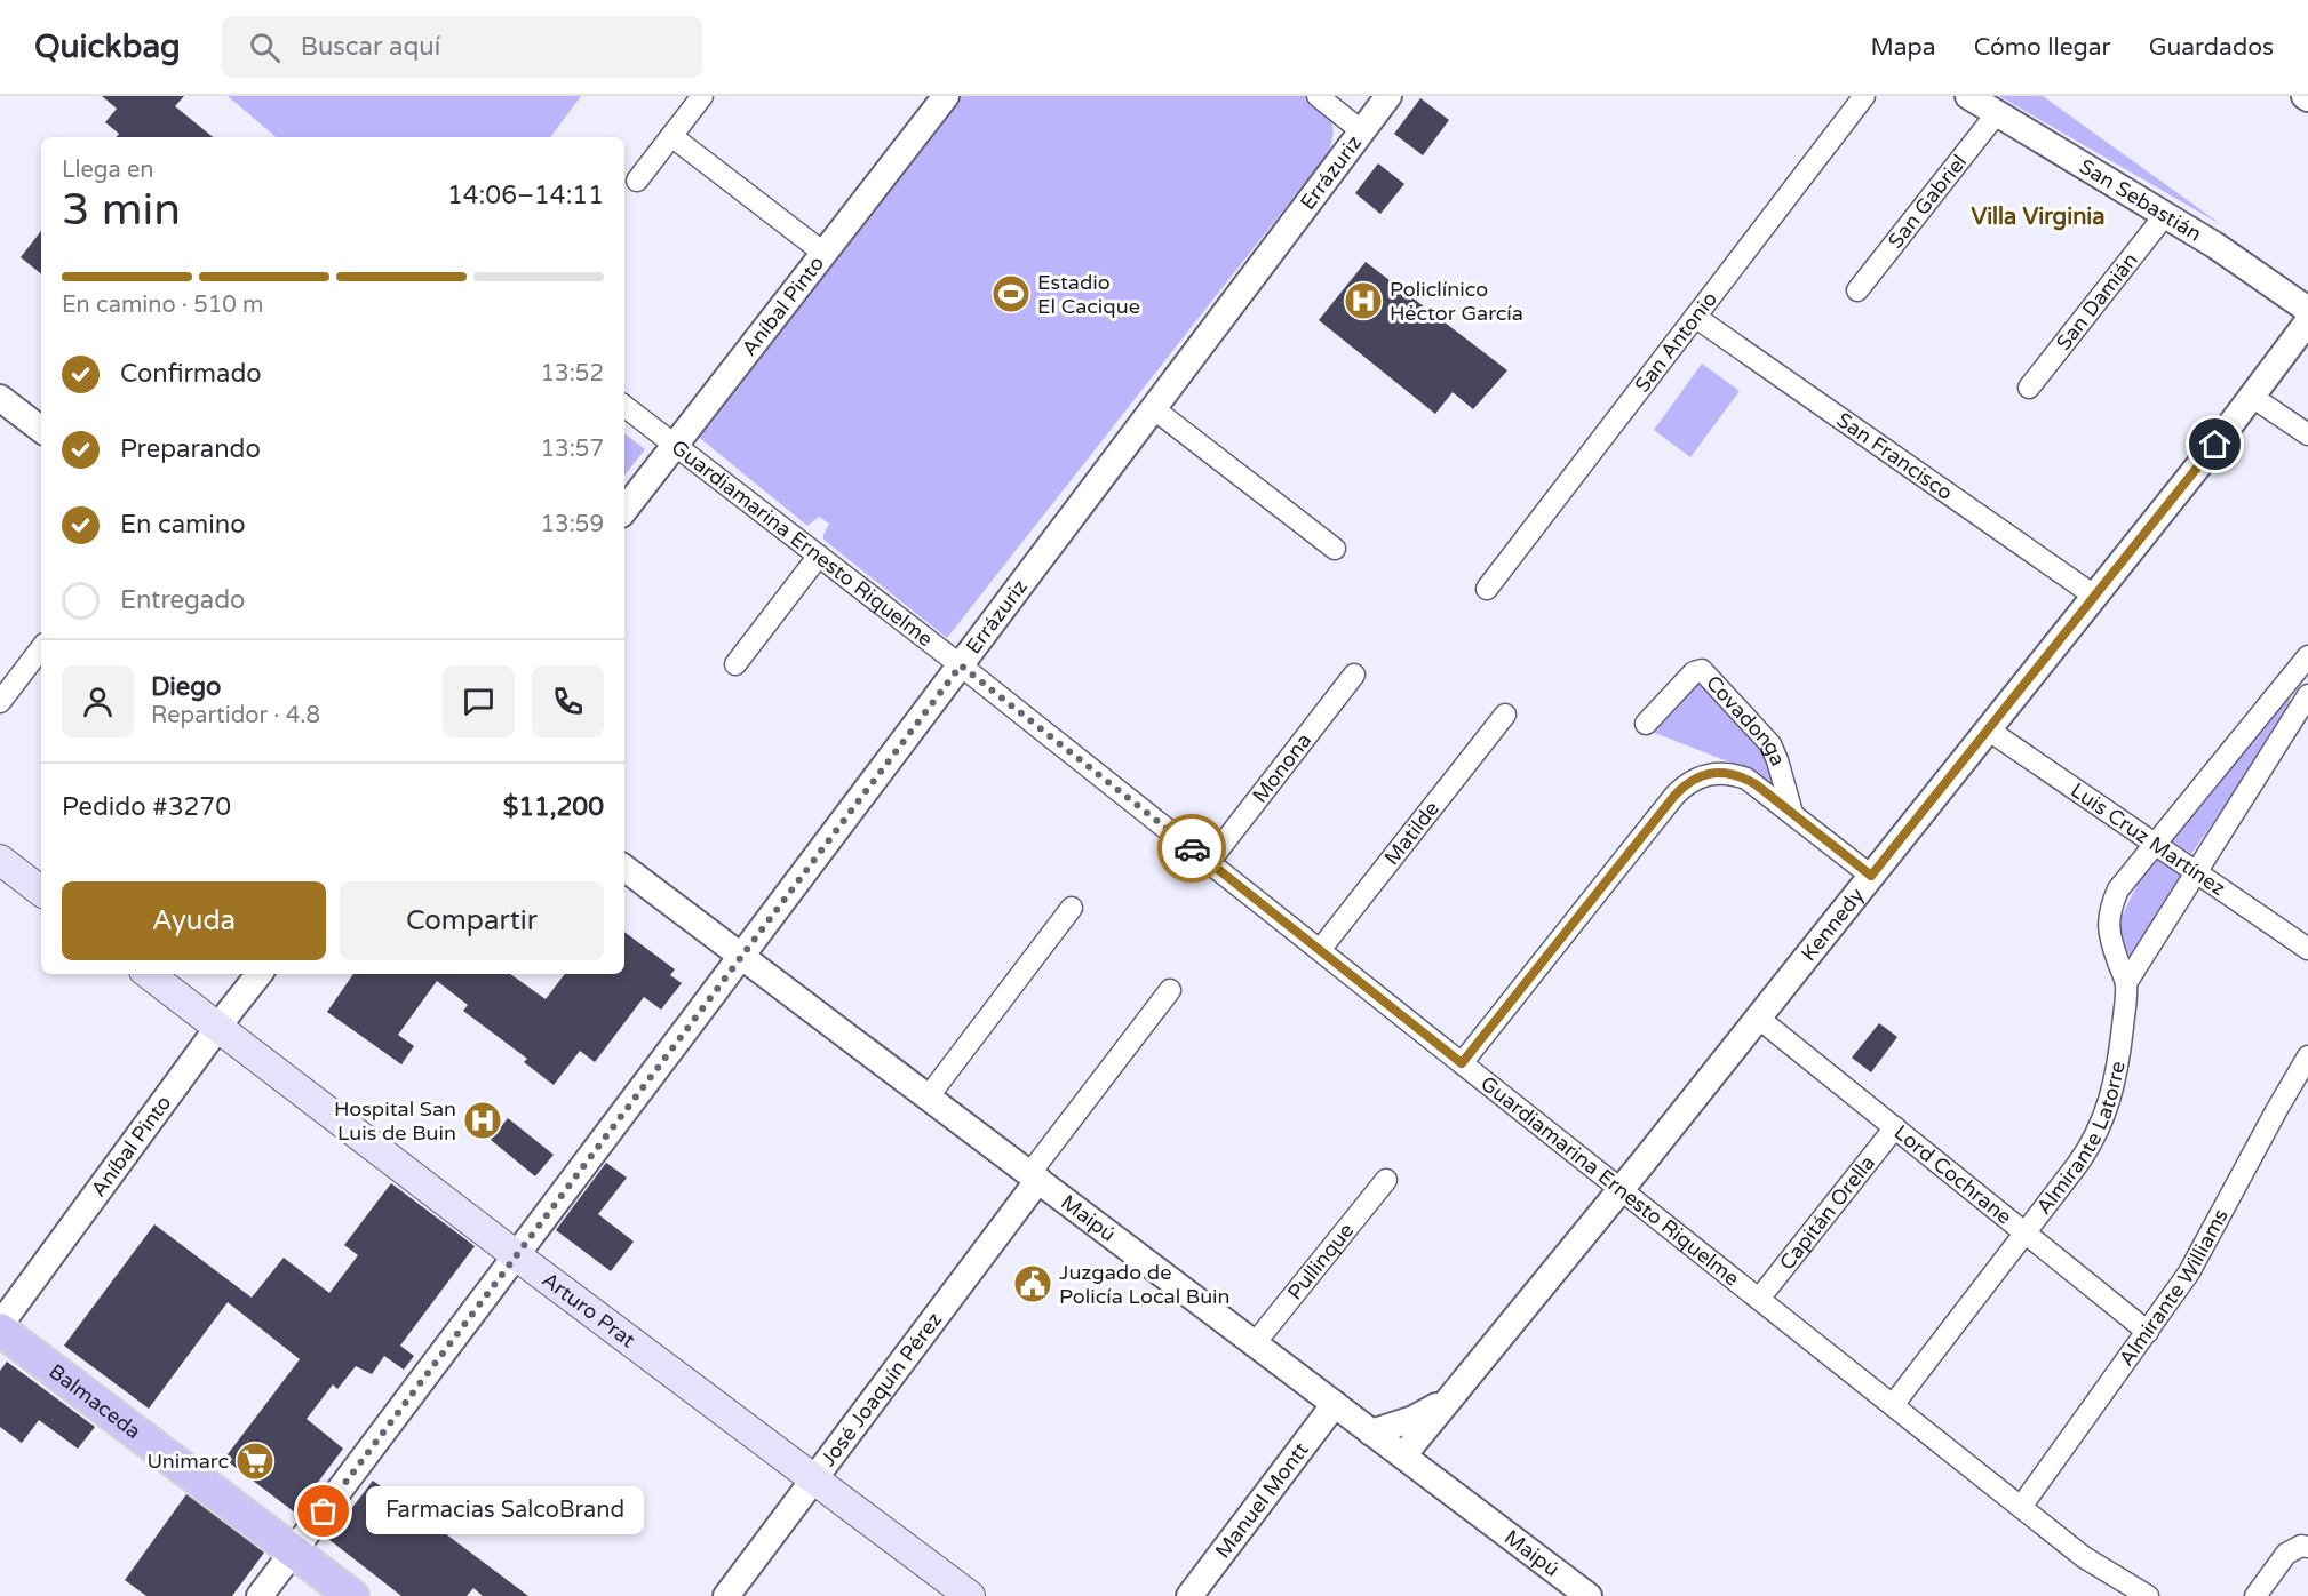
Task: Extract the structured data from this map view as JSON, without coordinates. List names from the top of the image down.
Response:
{
  "streets": {
    "main road": ["Arturo Prat", "Balmaceda"],
    "street": [
      "Errázuriz",
      "San Sebastián",
      "San Gabriel",
      "San Damián",
      "Aníbal Pinto",
      "San Antonio",
      "San Francisco",
      "Guardiamarina Ernesto Riquelme",
      "Covadonga",
      "Monona",
      "Matilde",
      "Luis Cruz Martínez",
      "Kennedy",
      "Almirante Latorre",
      "Lord Cochrane",
      "Capitán Orella",
      "Maipú",
      "Pullinque",
      "Almirante Williams",
      "José Joaquín Pérez",
      "Manuel Montt"
    ]
  },
  "crossings": [
    ["Errázuriz", "Guardiamarina Ernesto Riquelme"],
    ["Errázuriz", "Maipú"],
    ["Errázuriz", "Arturo Prat"],
    ["Errázuriz", "Balmaceda"],
    ["San Sebastián", "San Gabriel"],
    ["San Sebastián", "San Damián"],
    ["Aníbal Pinto", "Guardiamarina Ernesto Riquelme"],
    ["Aníbal Pinto", "Arturo Prat"],
    ["Aníbal Pinto", "Balmaceda"],
    ["San Antonio", "San Francisco"],
    ["San Francisco", "Kennedy"],
    ["Guardiamarina Ernesto Riquelme", "Covadonga"],
    ["Guardiamarina Ernesto Riquelme", "Monona"],
    ["Guardiamarina Ernesto Riquelme", "Matilde"],
    ["Guardiamarina Ernesto Riquelme", "Kennedy"],
    ["Guardiamarina Ernesto Riquelme", "Almirante Latorre"],
    ["Guardiamarina Ernesto Riquelme", "Capitán Orella"],
    ["Guardiamarina Ernesto Riquelme", "Almirante Williams"],
    ["Covadonga", "Kennedy"],
    ["Luis Cruz Martínez", "Kennedy"],
    ["Luis Cruz Martínez", "Almirante Latorre"],
    ["Kennedy", "Lord Cochrane"],
    ["Kennedy", "Maipú"],
    ["Almirante Latorre", "Lord Cochrane"],
    ["Lord Cochrane", "Capitán Orella"],
    ["Lord Cochrane", "Almirante Williams"],
    ["Maipú", "Pullinque"],
    ["Maipú", "José Joaquín Pérez"],
    ["Maipú", "Manuel Montt"],
    ["Arturo Prat", "José Joaquín Pérez"]
  ],
  "districts": ["Villa Virginia"],
  "places": {
    "sports": ["Estadio El Cacique"],
    "hospital": ["Policlínico Héctor García", "Hospital San Luis de Buin"],
    "public building": ["Juzgado de Policía Local Buin"],
    "supermarket": ["Unimarc"],
    "other": ["Farmacias SalcoBrand"]
  },
  "page": {
    "header": "Quickbag",
    "search": "Buscar aquí",
    "nav": ["Mapa", "Cómo llegar", "Guardados"],
    "heading": ["3 min", "Llega en", "14:06–14:11"],
    "panel": [
      "Diego",
      "Repartidor · 4.8",
      "Pedido #3270",
      "$11,200"
    ],
    "bar": "En camino · 510 m",
    "list": [
      ["Confirmado", "13:52"],
      ["Preparando", "13:57"],
      ["En camino", "13:59"],
      "Entregado"
    ],
    "buttons": ["Ayuda", "Compartir"],
    "bubble": "Farmacias SalcoBrand"
  }
}
